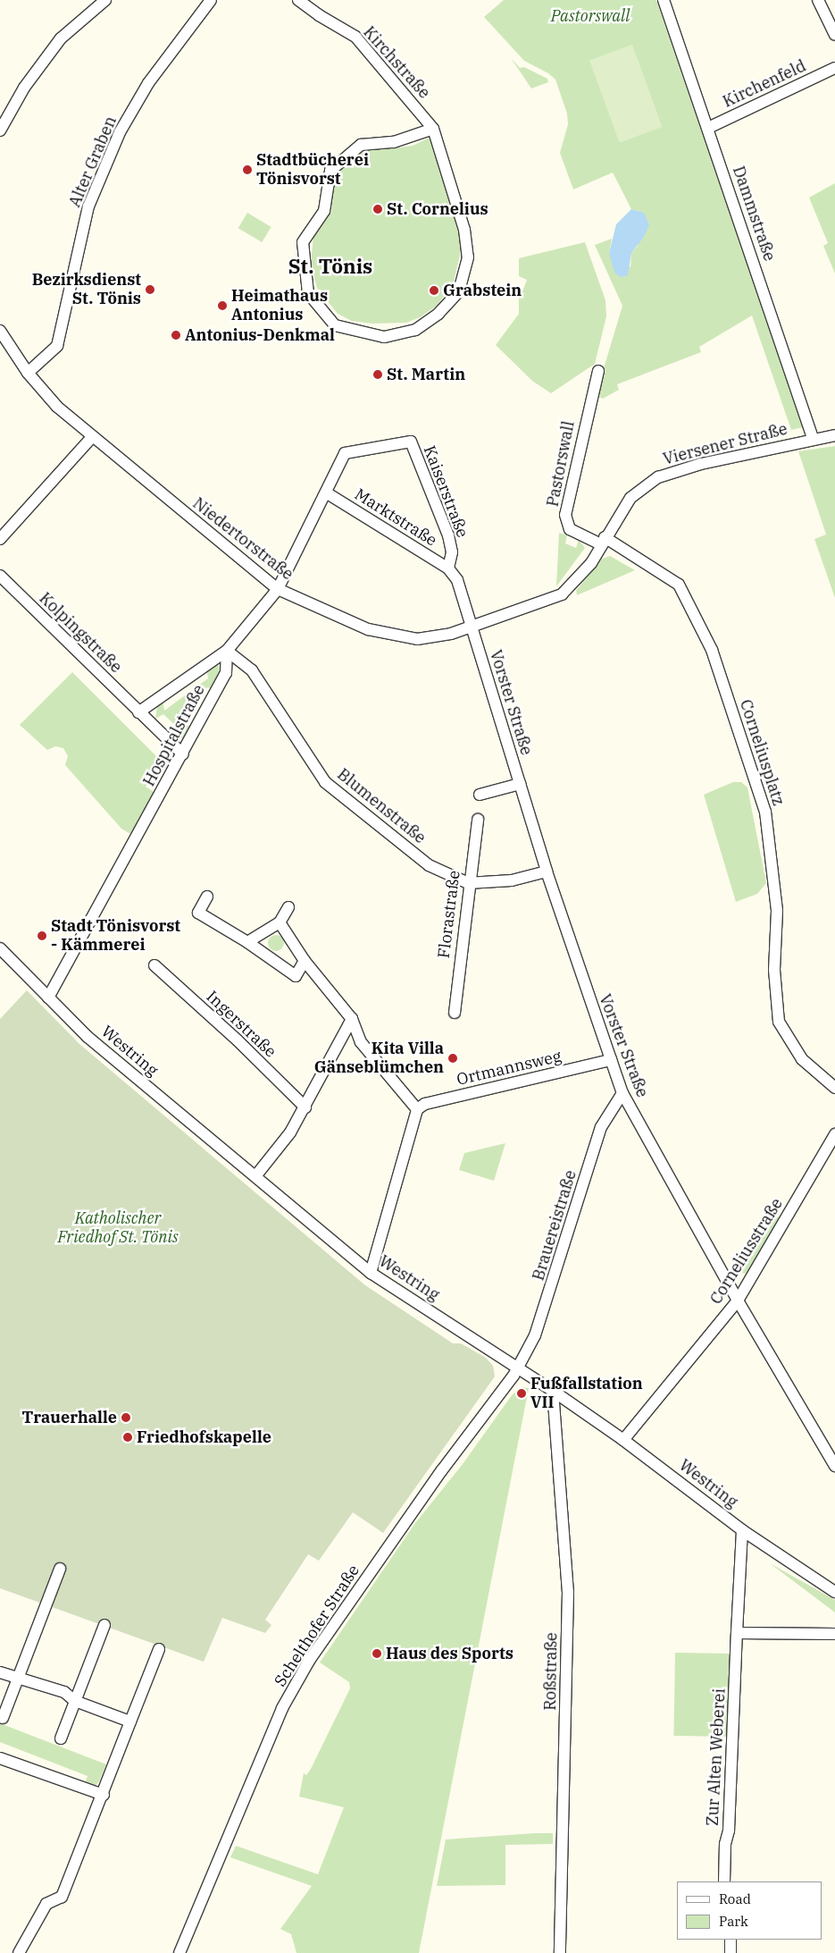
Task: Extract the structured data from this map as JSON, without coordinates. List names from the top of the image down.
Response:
{
  "streets": {
    "street": [
      "Kirchstraße",
      "Kirchenfeld",
      "Alter Graben",
      "Dammstraße",
      "Viersener Straße",
      "Pastorswall",
      "Kaiserstraße",
      "Marktstraße",
      "Niedertorstraße",
      "Kolpingstraße",
      "Vorster Straße",
      "Hospitalstraße",
      "Corneliusplatz",
      "Blumenstraße",
      "Florastraße",
      "Ingerstraße",
      "Westring",
      "Ortmannsweg",
      "Brauereistraße",
      "Corneliusstraße",
      "Schelthofer Straße",
      "Roßstraße",
      "Zur Alten Weberei"
    ]
  },
  "crossings": [
    ["Kirchenfeld", "Dammstraße"],
    ["Alter Graben", "Niedertorstraße"],
    ["Dammstraße", "Viersener Straße"],
    ["Viersener Straße", "Pastorswall"],
    ["Viersener Straße", "Niedertorstraße"],
    ["Viersener Straße", "Vorster Straße"],
    ["Viersener Straße", "Corneliusplatz"],
    ["Pastorswall", "Corneliusplatz"],
    ["Kaiserstraße", "Marktstraße"],
    ["Niedertorstraße", "Vorster Straße"],
    ["Kolpingstraße", "Hospitalstraße"],
    ["Vorster Straße", "Blumenstraße"],
    ["Vorster Straße", "Ortmannsweg"],
    ["Vorster Straße", "Brauereistraße"],
    ["Vorster Straße", "Corneliusstraße"],
    ["Hospitalstraße", "Blumenstraße"],
    ["Hospitalstraße", "Westring"],
    ["Blumenstraße", "Florastraße"],
    ["Westring", "Brauereistraße"],
    ["Westring", "Corneliusstraße"],
    ["Westring", "Schelthofer Straße"],
    ["Westring", "Roßstraße"],
    ["Westring", "Zur Alten Weberei"],
    ["Brauereistraße", "Schelthofer Straße"]
  ],
  "districts": ["St. Tönis"],
  "parks": ["Pastorswall", "Katholischer Friedhof St. Tönis"],
  "places": [
    "Stadtbücherei Tönisvorst",
    "St. Cornelius",
    "Bezirksdienst St. Tönis",
    "Grabstein",
    "Heimathaus Antonius",
    "Antonius-Denkmal",
    "St. Martin",
    "Stadt Tönisvorst - Kämmerei",
    "Kita Villa Gänseblümchen",
    "Fußfallstation VII",
    "Trauerhalle",
    "Friedhofskapelle",
    "Haus des Sports"
  ],
  "legend": ["Road", "Park"]
}
